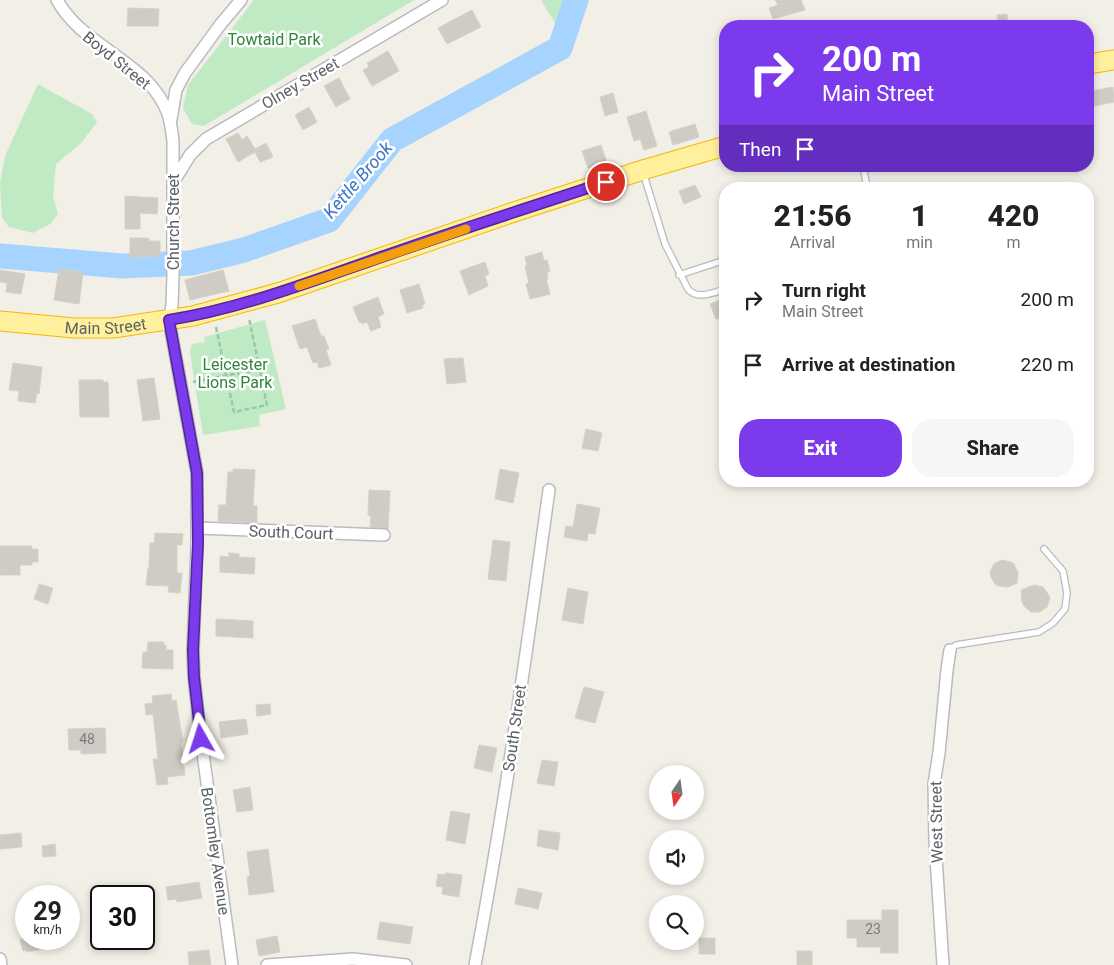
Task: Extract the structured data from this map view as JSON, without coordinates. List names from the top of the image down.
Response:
{
  "streets": {
    "highway": ["Main Street"],
    "street": [
      "Boyd Street",
      "Olney Street",
      "Church Street",
      "South Court",
      "South Street",
      "West Street",
      "Bottomley Avenue"
    ]
  },
  "crossings": [
    ["Boyd Street", "Church Street"],
    ["Olney Street", "Church Street"],
    ["Church Street", "Main Street"],
    ["Church Street", "Bottomley Avenue"],
    ["Main Street", "Bottomley Avenue"],
    ["South Court", "Bottomley Avenue"]
  ],
  "water": ["Kettle Brook"],
  "parks": ["Towtaid Park", "Leicester Lions Park"],
  "house_numbers": ["48", "23"],
  "north": "bottom",
  "page": {
    "turn": ["200 m", "Main Street"],
    "then": "Then",
    "eta": [
      "21:56",
      "Arrival",
      "1",
      "min",
      "420",
      "m"
    ],
    "list": [
      {
        "name": "Turn right",
        "note": "Main Street",
        "value": "200 m"
      },
      {
        "name": "Arrive at destination",
        "value": "220 m"
      }
    ],
    "buttons": ["Exit", "Share"],
    "speed": "29 km/h",
    "limit": "30"
  }
}
